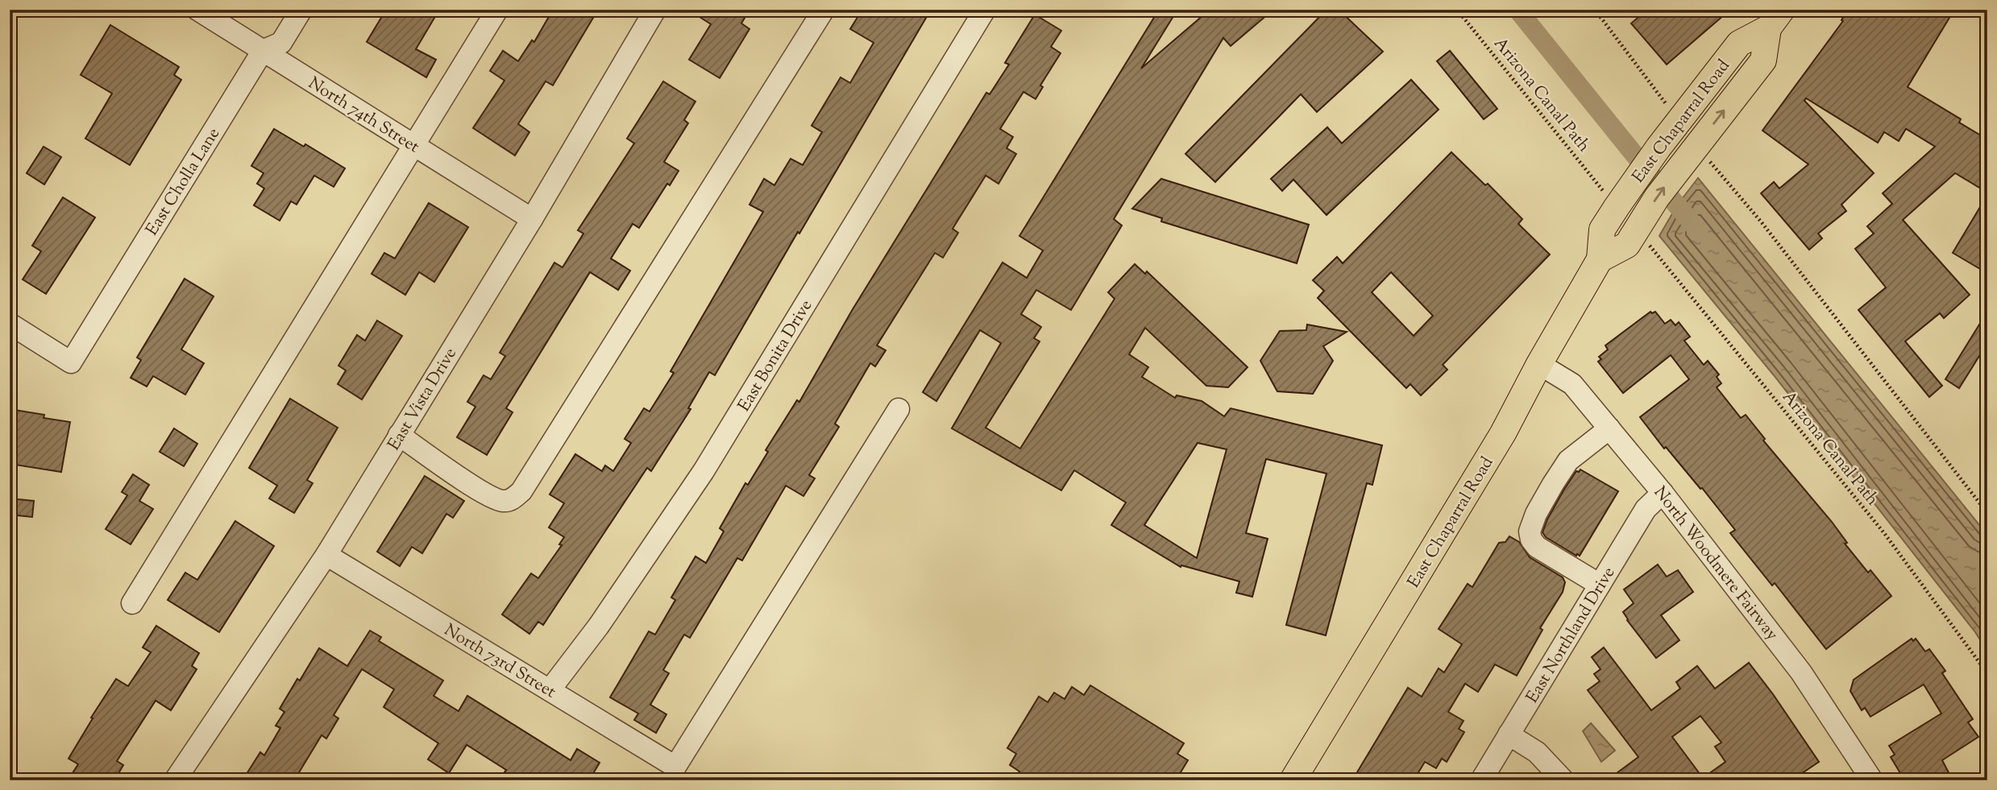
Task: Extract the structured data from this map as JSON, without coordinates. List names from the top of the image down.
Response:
{
  "streets": {
    "main road": ["East Chaparral Road"],
    "street": [
      "North 74th Street",
      "East Cholla Lane",
      "East Bonita Drive",
      "East Vista Drive",
      "North Woodmere Fairway",
      "East Northland Drive",
      "North 73rd Street"
    ],
    "path": ["Arizona Canal Path"]
  },
  "crossings": [
    ["Arizona Canal Path", "East Chaparral Road"],
    ["North 74th Street", "East Cholla Lane"],
    ["North 74th Street", "East Vista Drive"],
    ["East Chaparral Road", "North Woodmere Fairway"],
    ["East Bonita Drive", "North 73rd Street"],
    ["East Vista Drive", "North 73rd Street"],
    ["North Woodmere Fairway", "East Northland Drive"]
  ]
}
